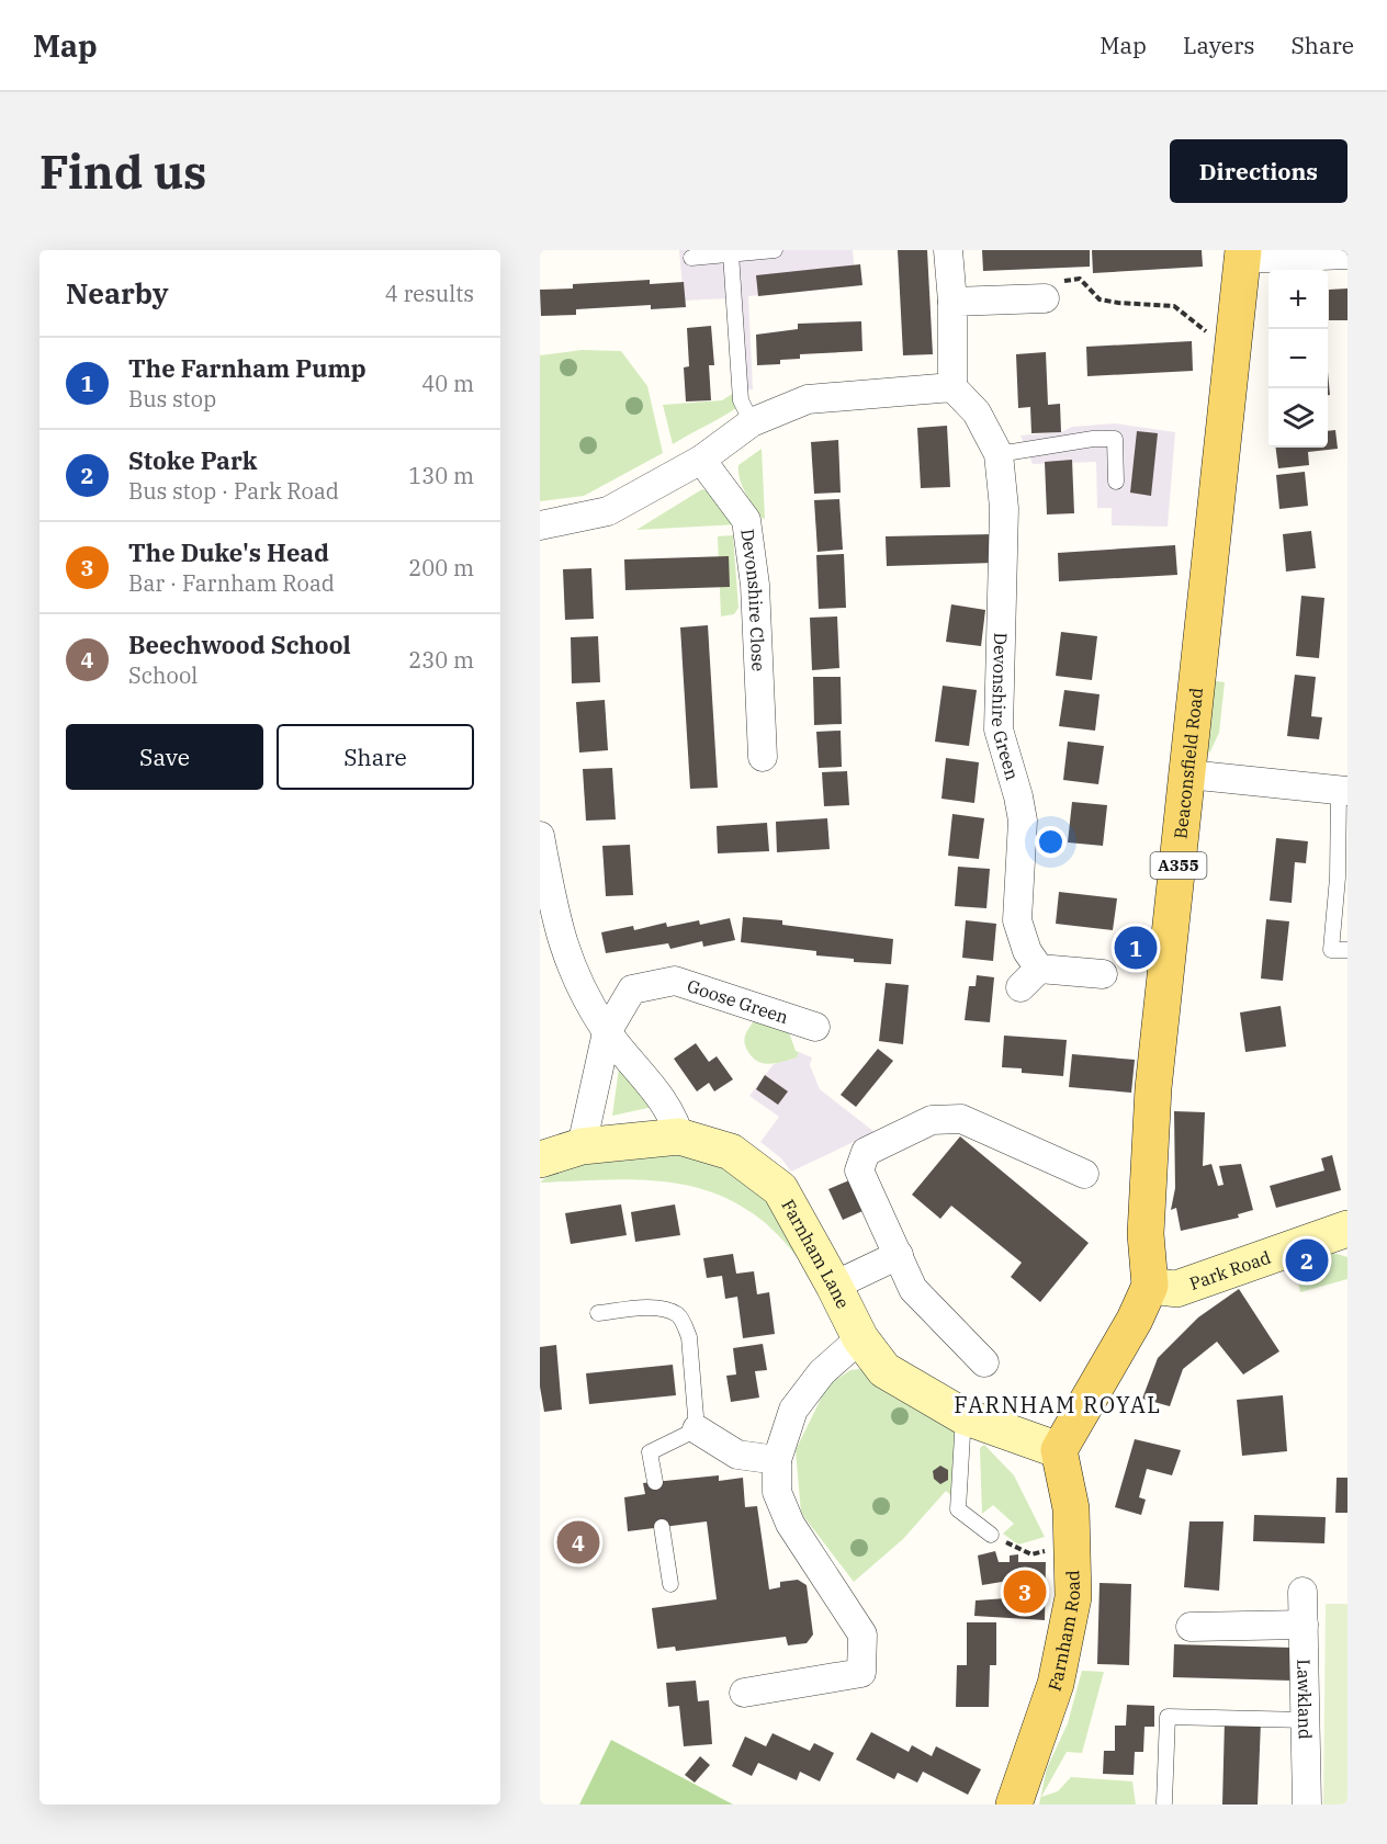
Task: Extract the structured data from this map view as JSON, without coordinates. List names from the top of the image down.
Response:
{
  "streets": {
    "main road": ["Beaconsfield Road", "A355", "Farnham Road"],
    "street": [
      "Devonshire Close",
      "Devonshire Green",
      "Goose Green",
      "Farnham Lane",
      "Park Road",
      "Lawkland"
    ]
  },
  "crossings": [
    ["Beaconsfield Road", "Farnham Lane"],
    ["Beaconsfield Road", "Park Road"],
    ["Beaconsfield Road", "Farnham Road"],
    ["Goose Green", "Farnham Lane"],
    ["Farnham Lane", "Farnham Road"]
  ],
  "districts": ["FARNHAM ROYAL"],
  "page": {
    "header": "Map",
    "nav": ["Map", "Layers", "Share"],
    "buttons": [
      "Directions",
      ["Save", "Share"]
    ],
    "title": "Find us",
    "heading": ["Nearby", "4 results"],
    "map_buttons": ["+", "−"],
    "list": [
      {
        "mark": "1",
        "name": "The Farnham Pump",
        "note": "Bus stop",
        "value": "40 m"
      },
      {
        "mark": "2",
        "name": "Stoke Park",
        "note": "Bus stop · Park Road",
        "value": "130 m"
      },
      {
        "mark": "3",
        "name": "The Duke's Head",
        "note": "Bar · Farnham Road",
        "value": "200 m"
      },
      {
        "mark": "4",
        "name": "Beechwood School",
        "note": "School",
        "value": "230 m"
      }
    ],
    "pins": [
      "1",
      "2",
      "4",
      "3"
    ]
  }
}
